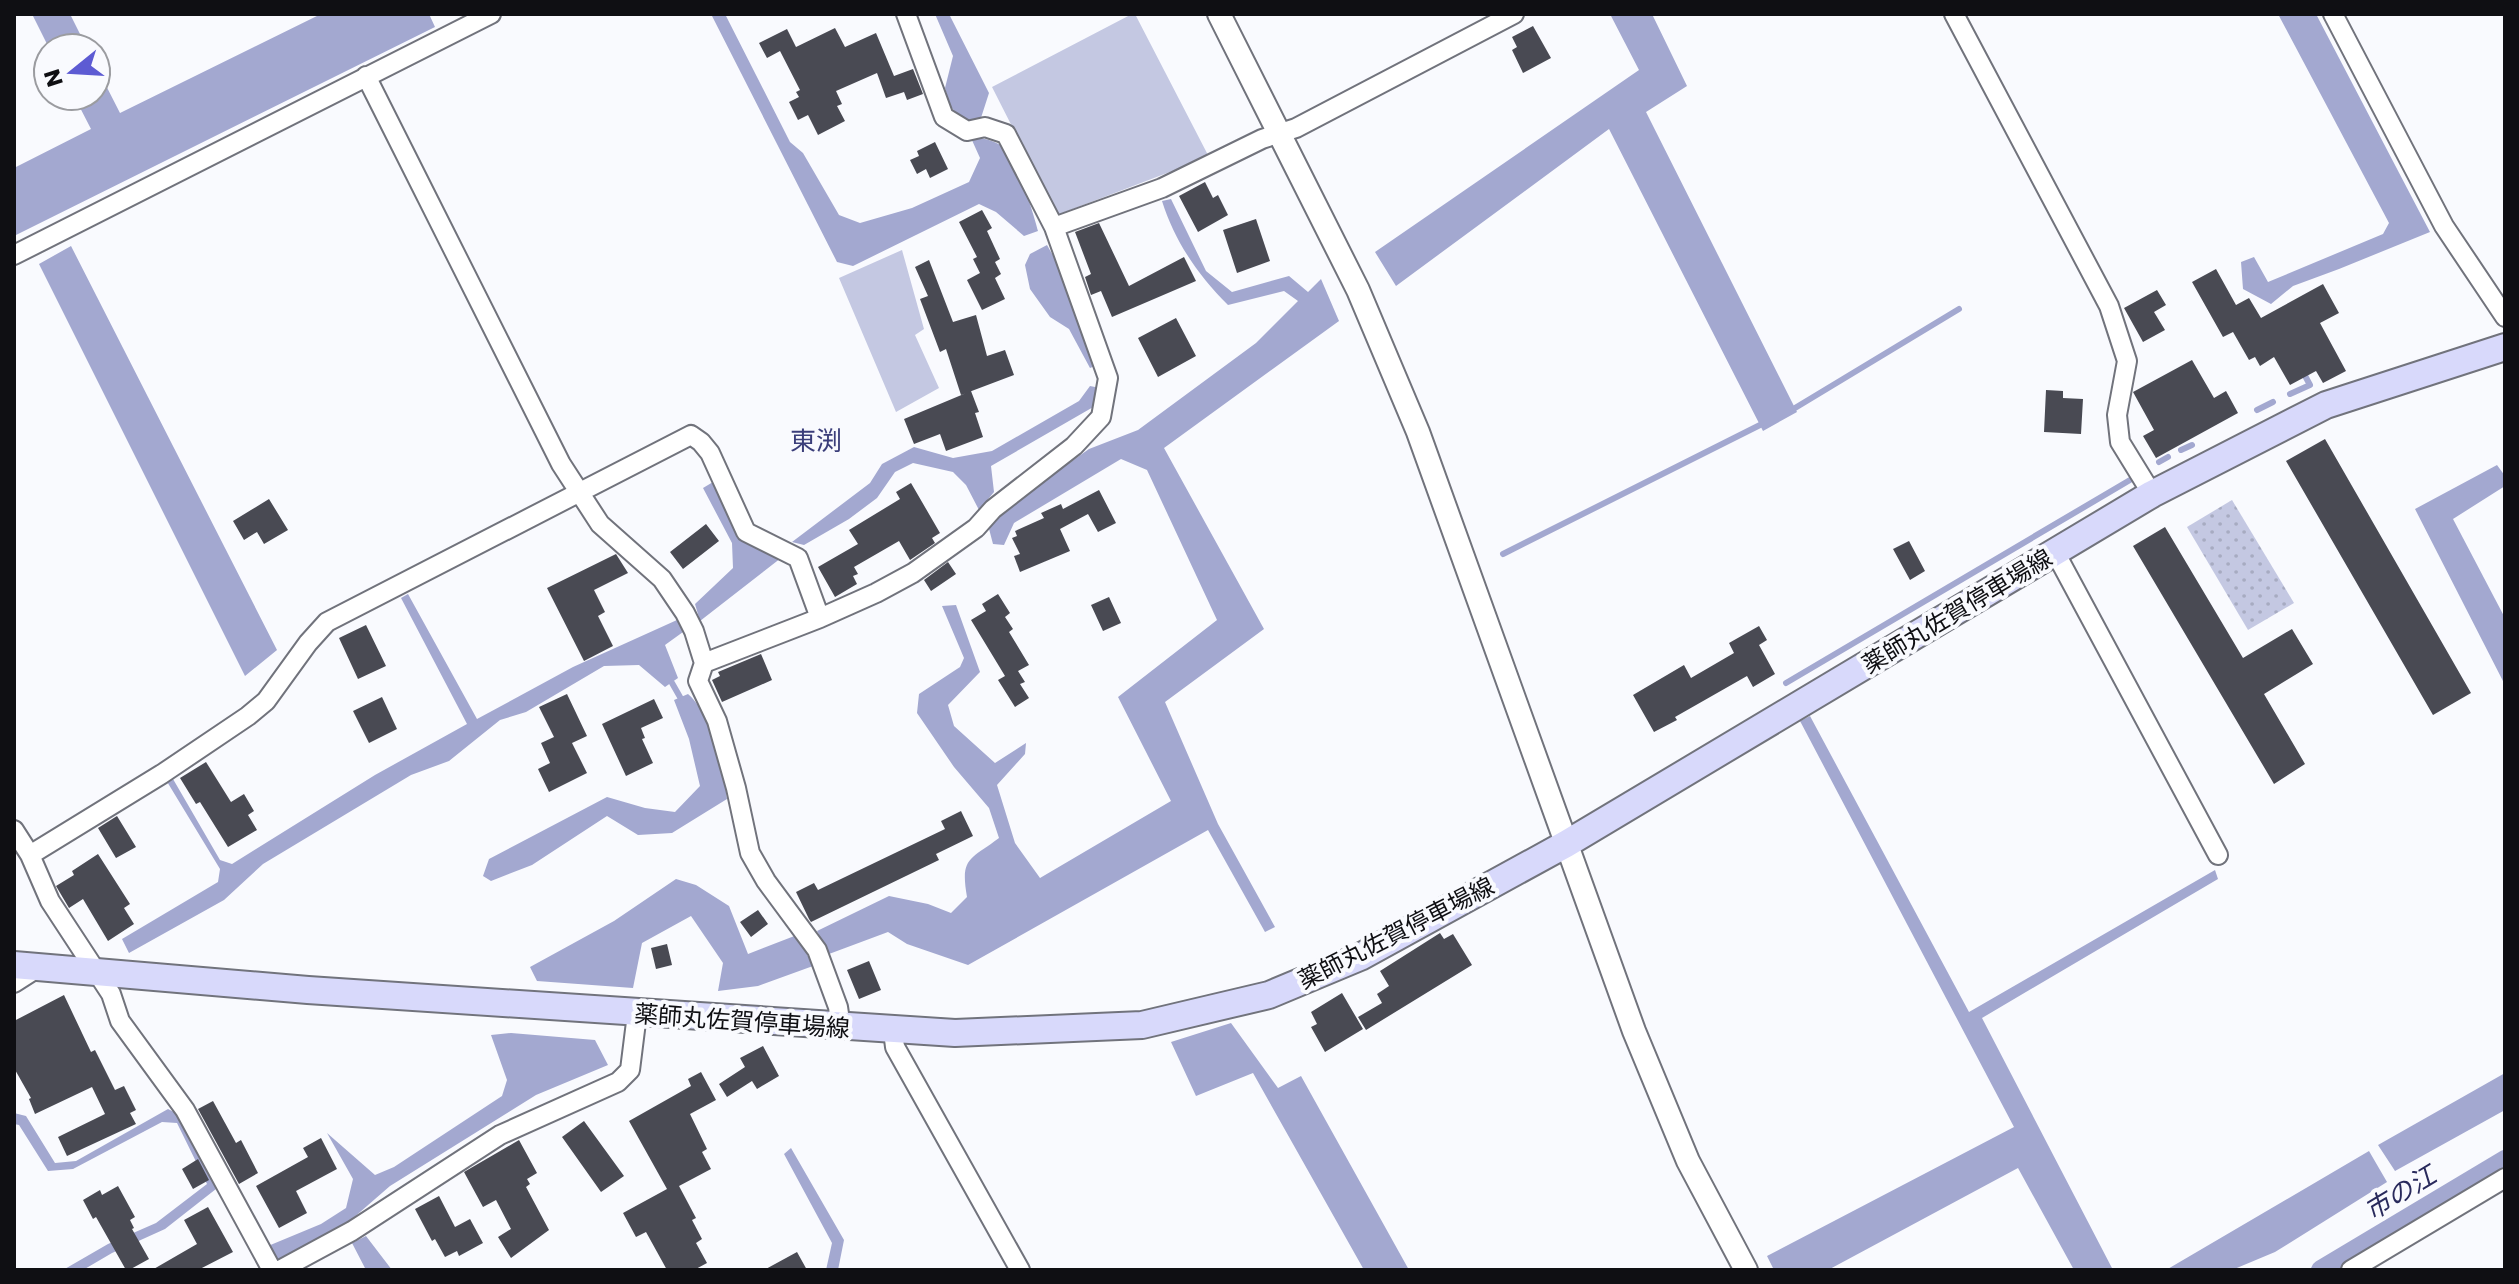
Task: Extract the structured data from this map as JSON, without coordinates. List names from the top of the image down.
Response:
{
  "streets": {
    "main road": ["薬師丸佐賀停車場線"]
  },
  "districts": ["東渕"],
  "water": ["市の江"],
  "north": "left"
}
